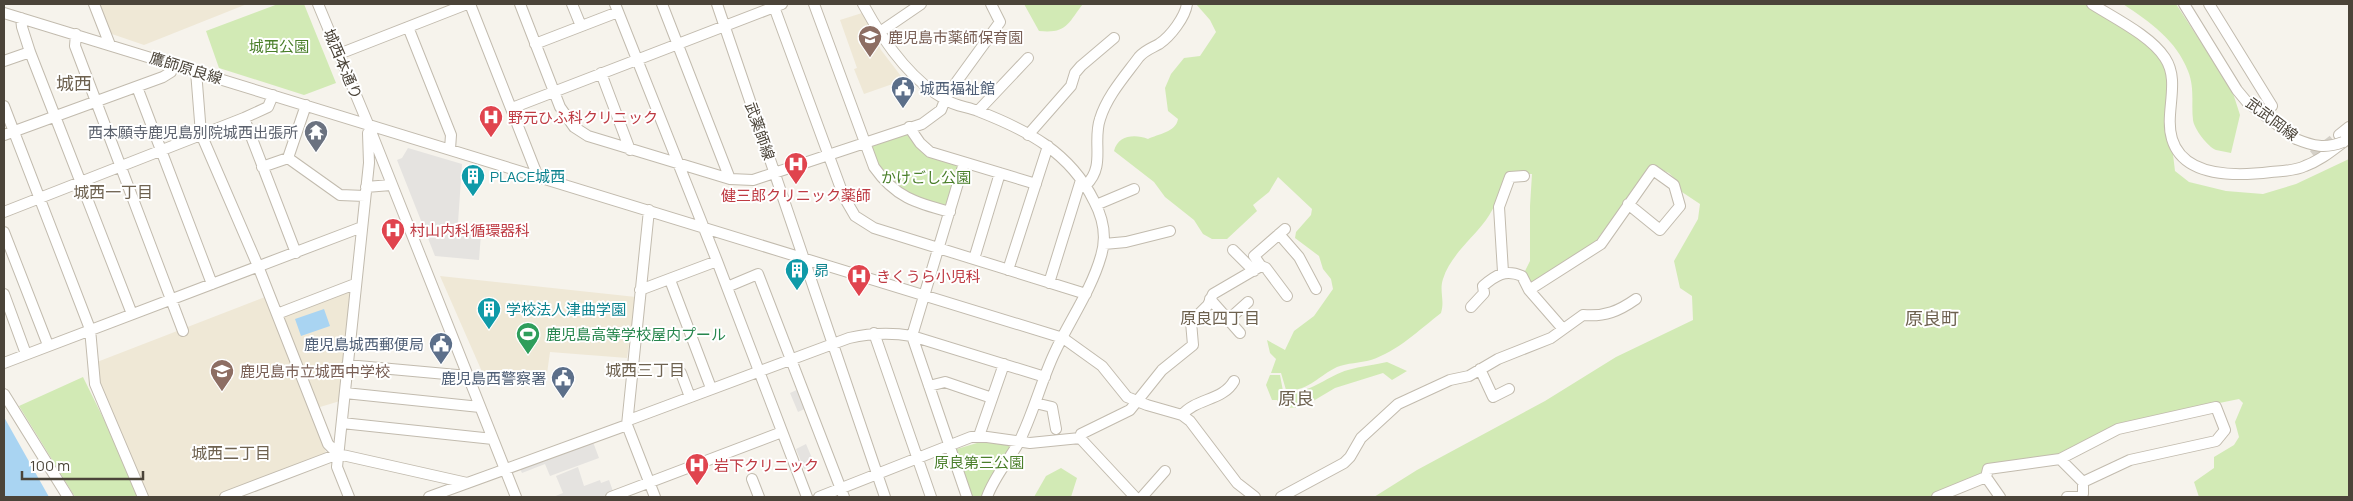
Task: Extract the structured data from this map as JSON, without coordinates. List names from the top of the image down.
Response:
{
  "streets": {
    "street": [
      "城西本通り",
      "鷹師原良線",
      "武武岡線",
      "武薬師線"
    ]
  },
  "crossings": [
    ["城西本通り", "鷹師原良線"],
    ["鷹師原良線", "武薬師線"]
  ],
  "districts": [
    "城西",
    "城西一丁目",
    "原良四丁目",
    "原良町",
    "城西三丁目",
    "原良",
    "城西二丁目"
  ],
  "parks": ["城西公園", "かけごし公園", "原良第三公園"],
  "places": {
    "school or university": ["鹿児島市薬師保育園", "鹿児島市立城西中学校"],
    "public building": ["城西福祉館", "鹿児島城西郵便局", "鹿児島西警察署"],
    "hospital": [
      "野元ひふ科クリニック",
      "健三郎クリニック薬師",
      "村山内科循環器科",
      "きくうら小児科",
      "岩下クリニック"
    ],
    "temple": ["西本願寺鹿児島別院城西出張所"],
    "building": ["PLACE城西", "昴", "学校法人津曲学園"],
    "sports": ["鹿児島高等学校屋内プール"]
  },
  "scale_bar": "100 m"
}
